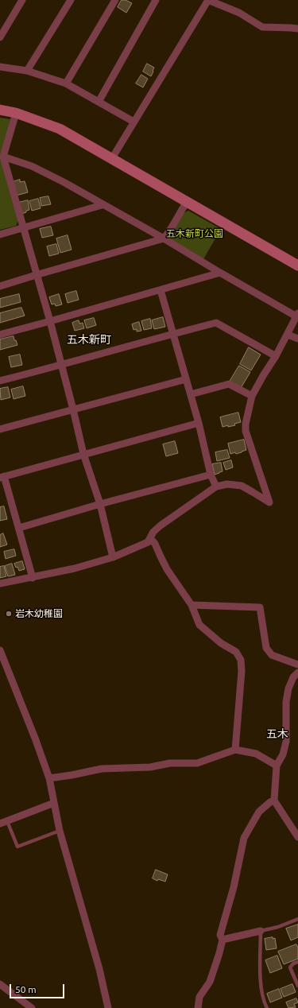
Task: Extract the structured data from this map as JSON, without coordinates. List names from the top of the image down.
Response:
{
  "districts": ["五木新町", "五木"],
  "parks": ["五木新町公園"],
  "places": ["岩木幼稚園"],
  "scale_bar": "50 m"
}
